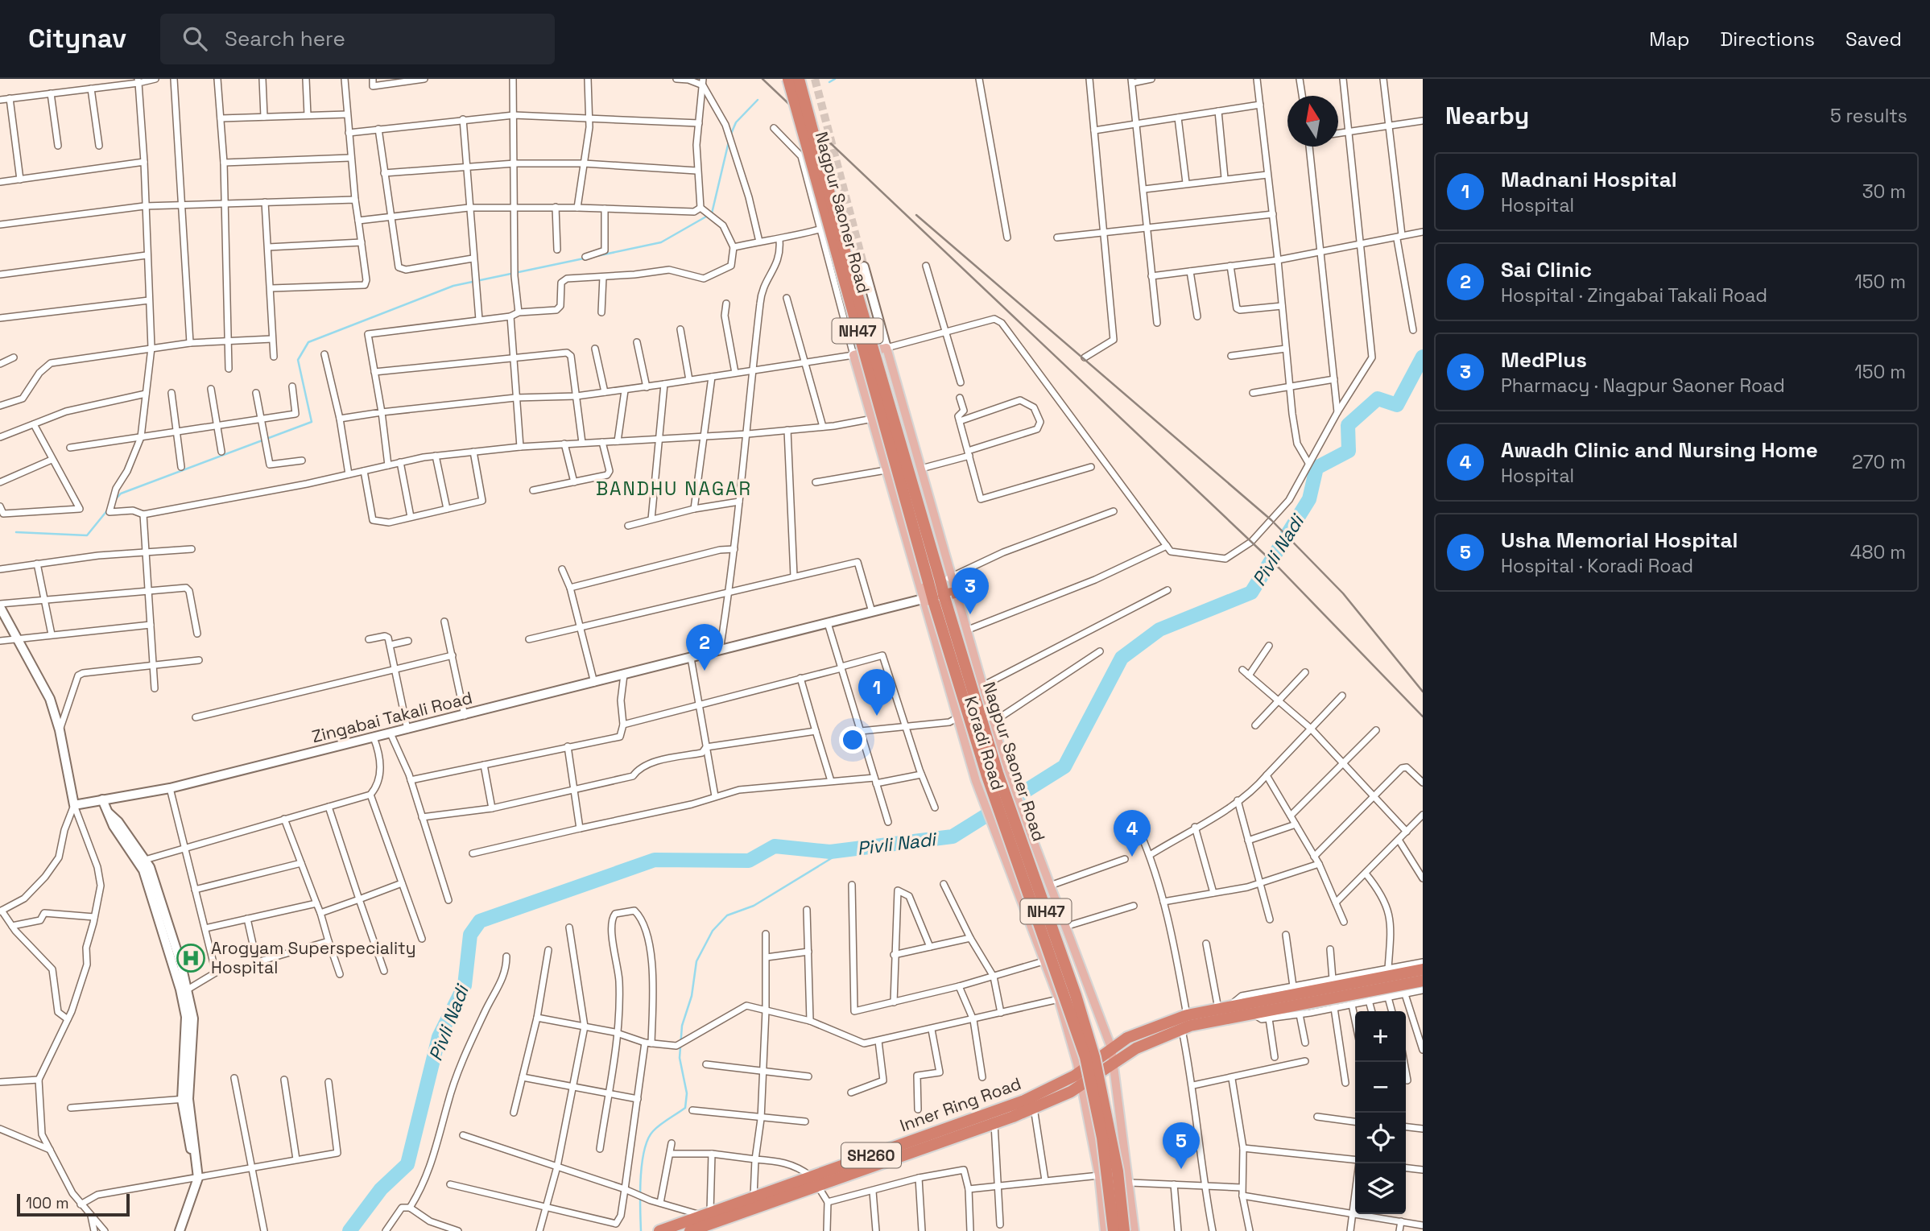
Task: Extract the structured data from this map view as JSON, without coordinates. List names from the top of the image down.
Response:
{
  "streets": {
    "highway": [
      "Nagpur Saoner Road",
      "NH47",
      "Koradi Road",
      "Inner Ring Road",
      "SH260"
    ],
    "street": ["Zingabai Takali Road"]
  },
  "crossings": [
    ["Nagpur Saoner Road", "Zingabai Takali Road"],
    ["Nagpur Saoner Road", "Koradi Road"],
    ["Zingabai Takali Road", "Koradi Road"],
    ["Koradi Road", "Inner Ring Road"],
    ["Koradi Road", "SH260"],
    ["Inner Ring Road", "SH260"]
  ],
  "districts": ["BANDHU NAGAR"],
  "water": ["Pivli Nadi"],
  "places": {
    "hospital": ["Arogyam Superspeciality Hospital"]
  },
  "scale_bar": "100 m",
  "north": "top",
  "page": {
    "header": "Citynav",
    "search": "Search here",
    "nav": ["Map", "Directions", "Saved"],
    "heading": ["Nearby", "5 results"],
    "list": [
      {
        "mark": "1",
        "name": "Madnani Hospital",
        "note": "Hospital",
        "value": "30 m"
      },
      {
        "mark": "2",
        "name": "Sai Clinic",
        "note": "Hospital · Zingabai Takali Road",
        "value": "150 m"
      },
      {
        "mark": "3",
        "name": "MedPlus",
        "note": "Pharmacy · Nagpur Saoner Road",
        "value": "150 m"
      },
      {
        "mark": "4",
        "name": "Awadh Clinic and Nursing Home",
        "note": "Hospital",
        "value": "270 m"
      },
      {
        "mark": "5",
        "name": "Usha Memorial Hospital",
        "note": "Hospital · Koradi Road",
        "value": "480 m"
      }
    ],
    "pins": [
      "3",
      "2",
      "1",
      "4",
      "5"
    ],
    "map_buttons": ["+", "−"],
    "scale": "100 m"
  }
}
